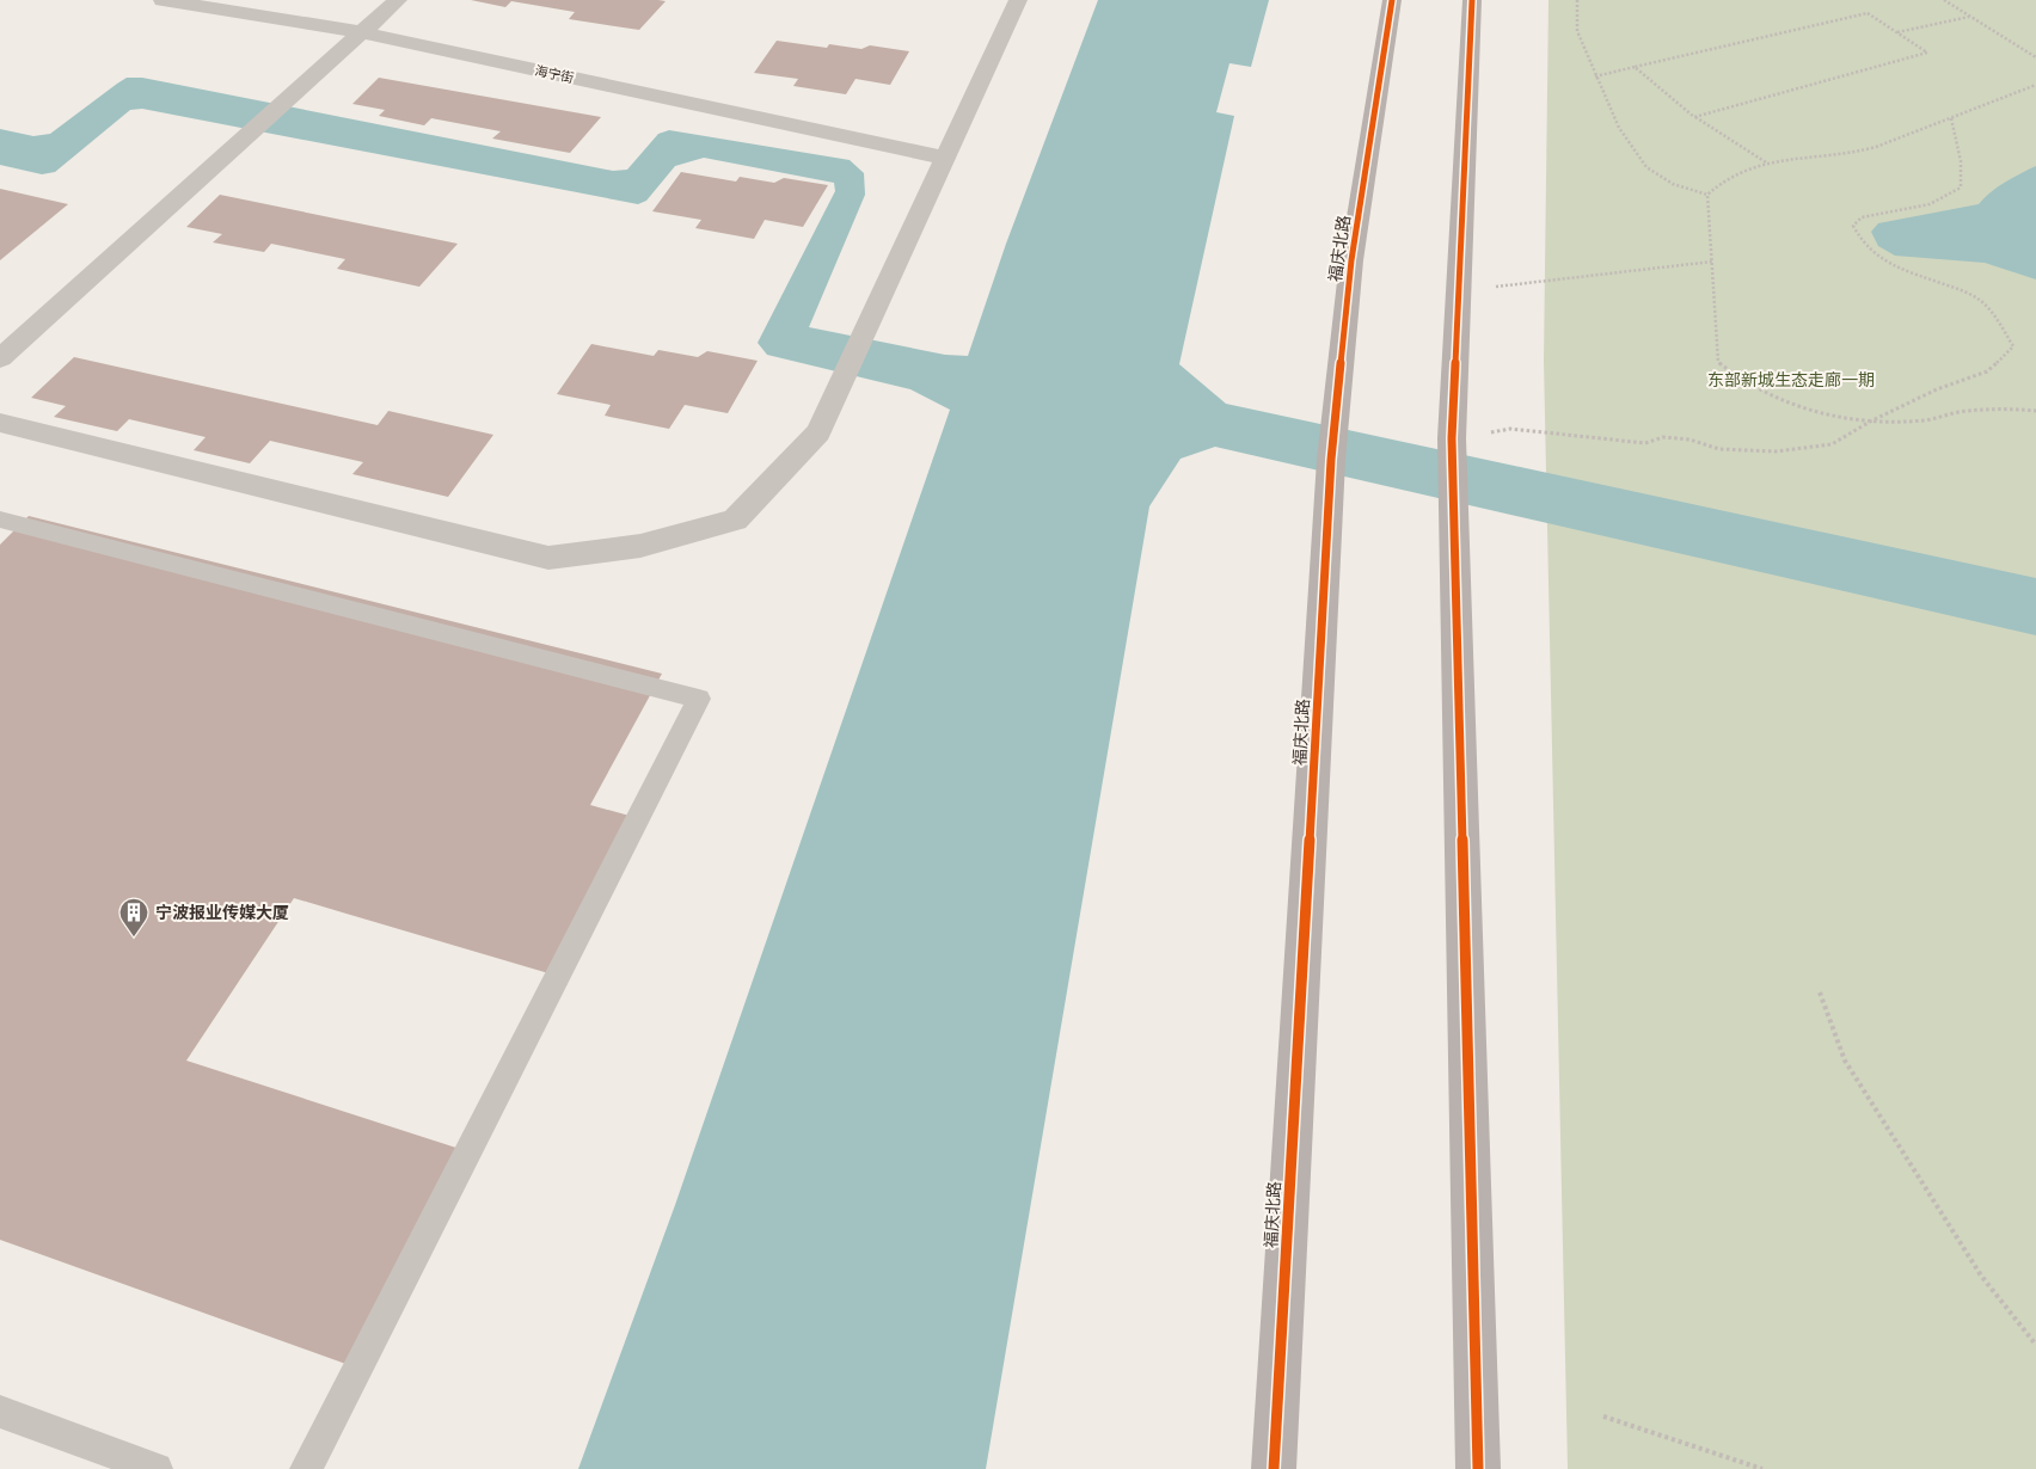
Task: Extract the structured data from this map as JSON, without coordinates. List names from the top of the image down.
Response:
{
  "streets": {
    "main road": ["福庆北路"],
    "street": ["海宁街"]
  },
  "parks": ["东部新城生态走廊一期"],
  "places": {
    "building": ["宁波报业传媒大厦"]
  }
}
